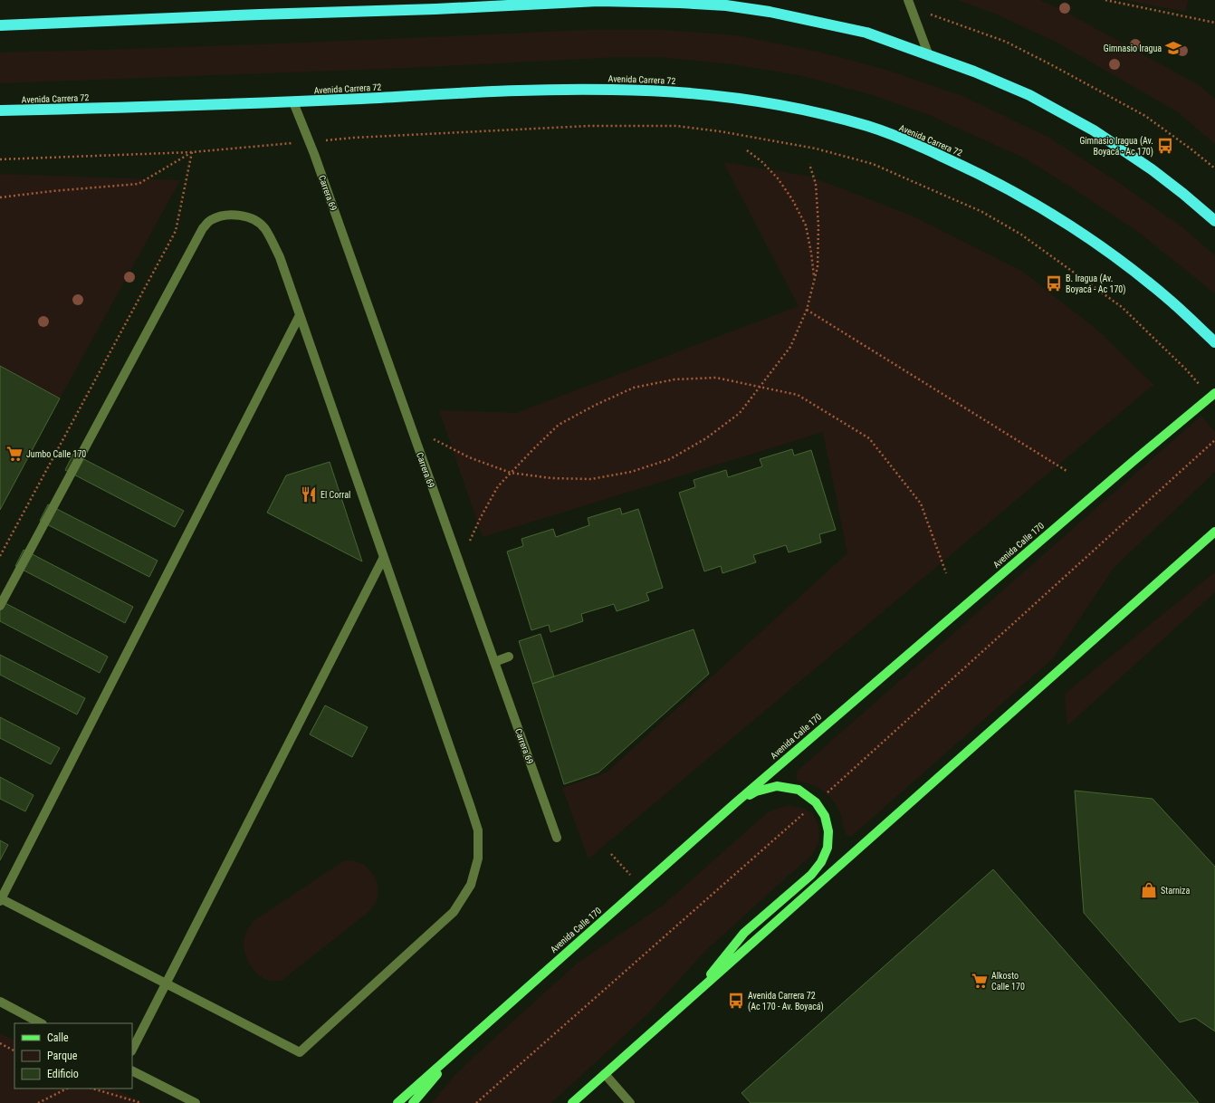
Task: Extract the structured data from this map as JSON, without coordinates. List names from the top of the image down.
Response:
{
  "streets": {
    "highway": ["Avenida Carrera 72"],
    "main road": ["Avenida Calle 170"],
    "street": ["Carrera 69"]
  },
  "crossings": [
    ["Avenida Carrera 72", "Carrera 69"]
  ],
  "places": {
    "school or university": ["Gimnasio Iragua"],
    "bus stop": ["Gimnasio Iragua (Av. Boyacá - Ac 170)", "B. Iragua (Av. Boyacá - Ac 170)", "Avenida Carrera 72 (Ac 170 - Av. Boyacá)"],
    "supermarket": ["Jumbo Calle 170", "Alkosto Calle 170"],
    "restaurant": ["El Corral"],
    "shop": ["Starniza"]
  },
  "legend": ["Calle", "Parque", "Edificio"]
}
